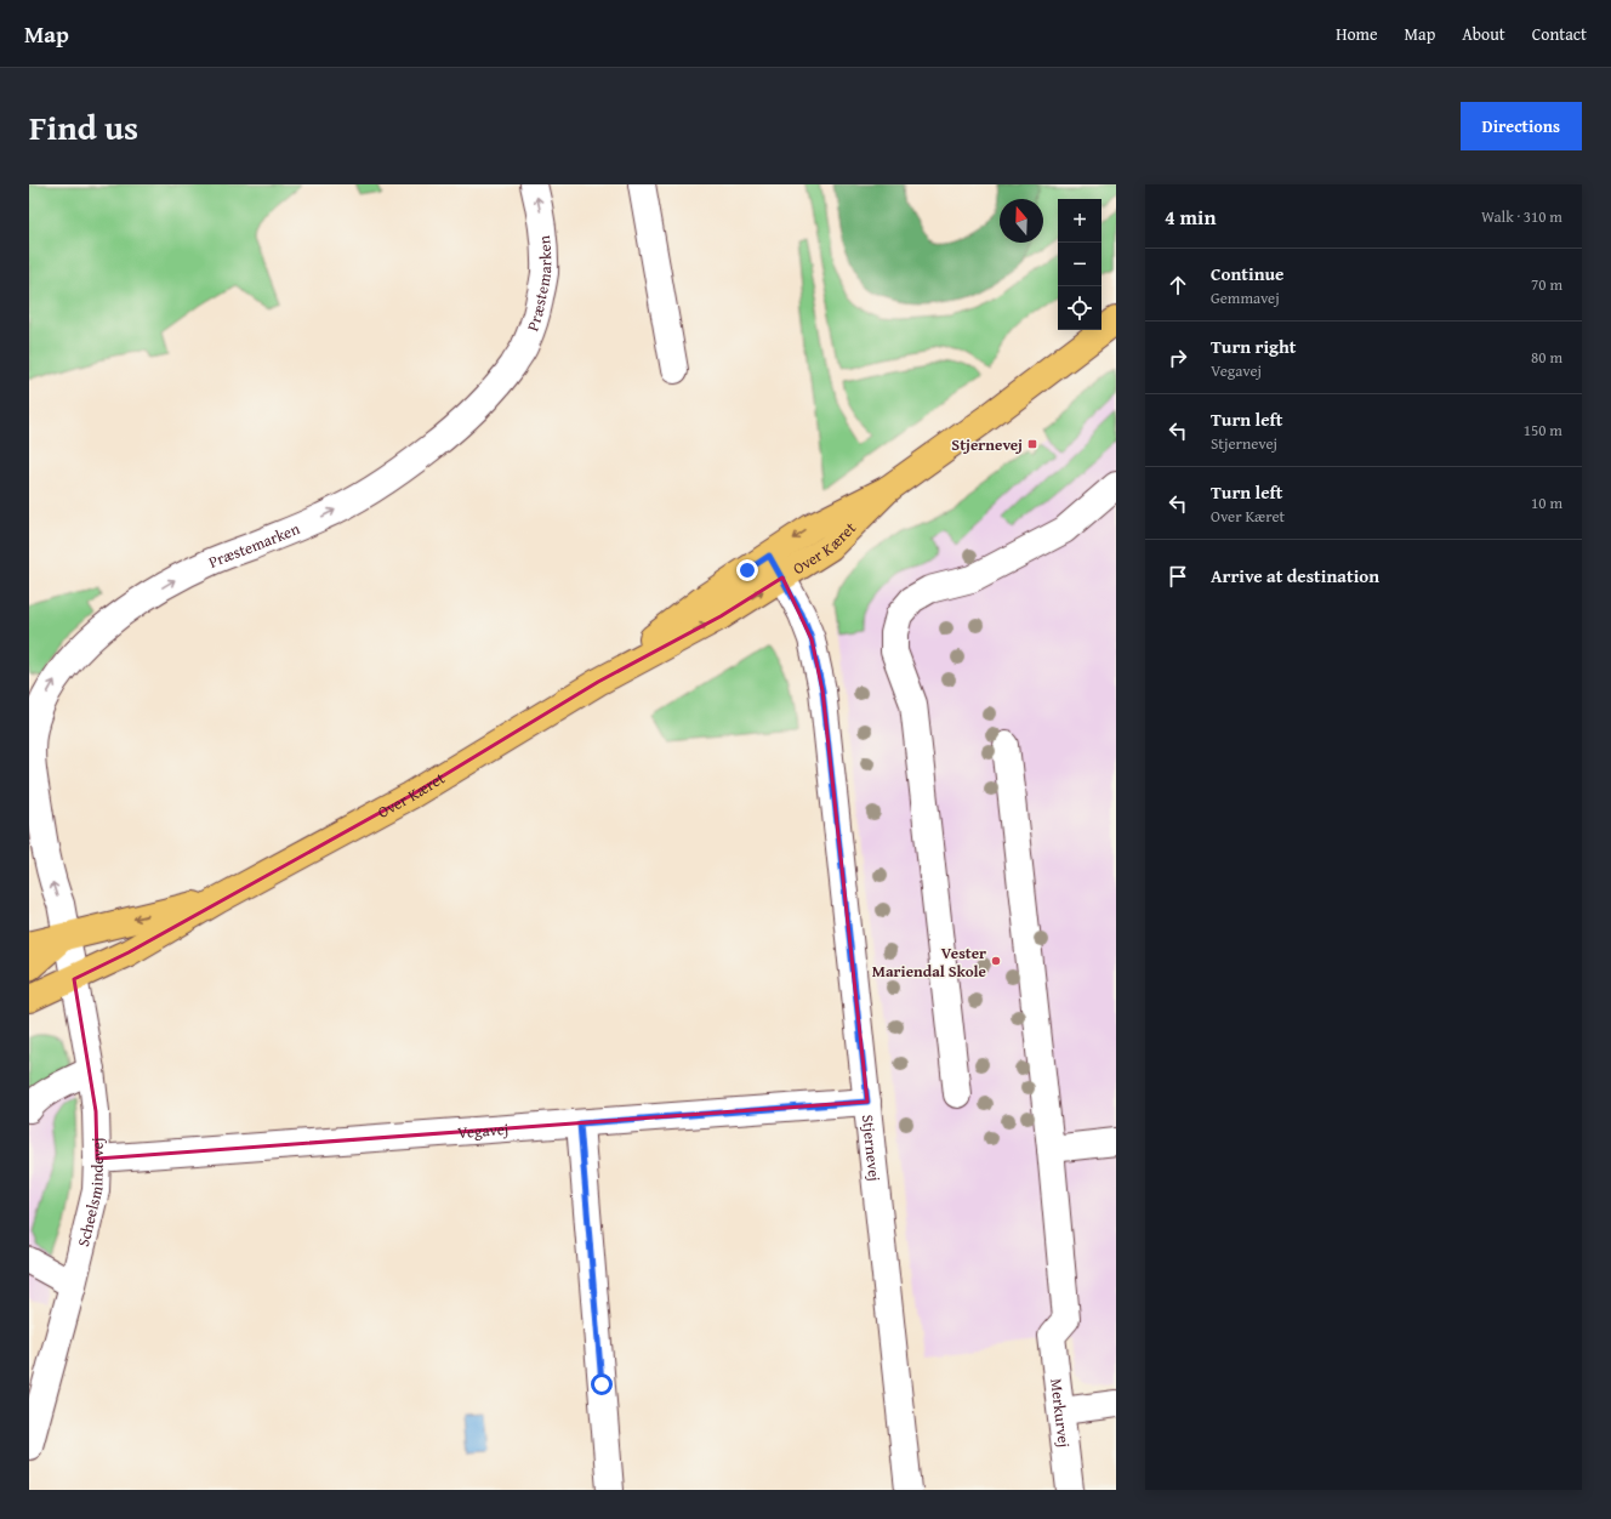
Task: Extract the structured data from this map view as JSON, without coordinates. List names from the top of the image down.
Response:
{
  "streets": {
    "main road": ["Over Kæret"],
    "street": [
      "Præstemarken",
      "Vegavej",
      "Stjernevej",
      "Scheelsmindevej",
      "Merkurvej"
    ]
  },
  "crossings": [
    ["Præstemarken", "Over Kæret"],
    ["Præstemarken", "Scheelsmindevej"],
    ["Over Kæret", "Stjernevej"],
    ["Over Kæret", "Scheelsmindevej"],
    ["Vegavej", "Stjernevej"],
    ["Vegavej", "Scheelsmindevej"]
  ],
  "one_way": ["Præstemarken"],
  "places": {
    "transit": ["Stjernevej"],
    "other": ["Vester Mariendal Skole"]
  },
  "north": "top",
  "page": {
    "header": "Map",
    "nav": [
      "Home",
      "Map",
      "About",
      "Contact"
    ],
    "title": "Find us",
    "buttons": "Directions",
    "heading": ["4 min", "Walk · 310 m"],
    "map_buttons": ["+", "−"],
    "list": [
      ["Continue", "Gemmavej", "70 m"],
      ["Turn right", "Vegavej", "80 m"],
      ["Turn left", "Stjernevej", "150 m"],
      ["Turn left", "Over Kæret", "10 m"],
      "Arrive at destination"
    ]
  }
}
